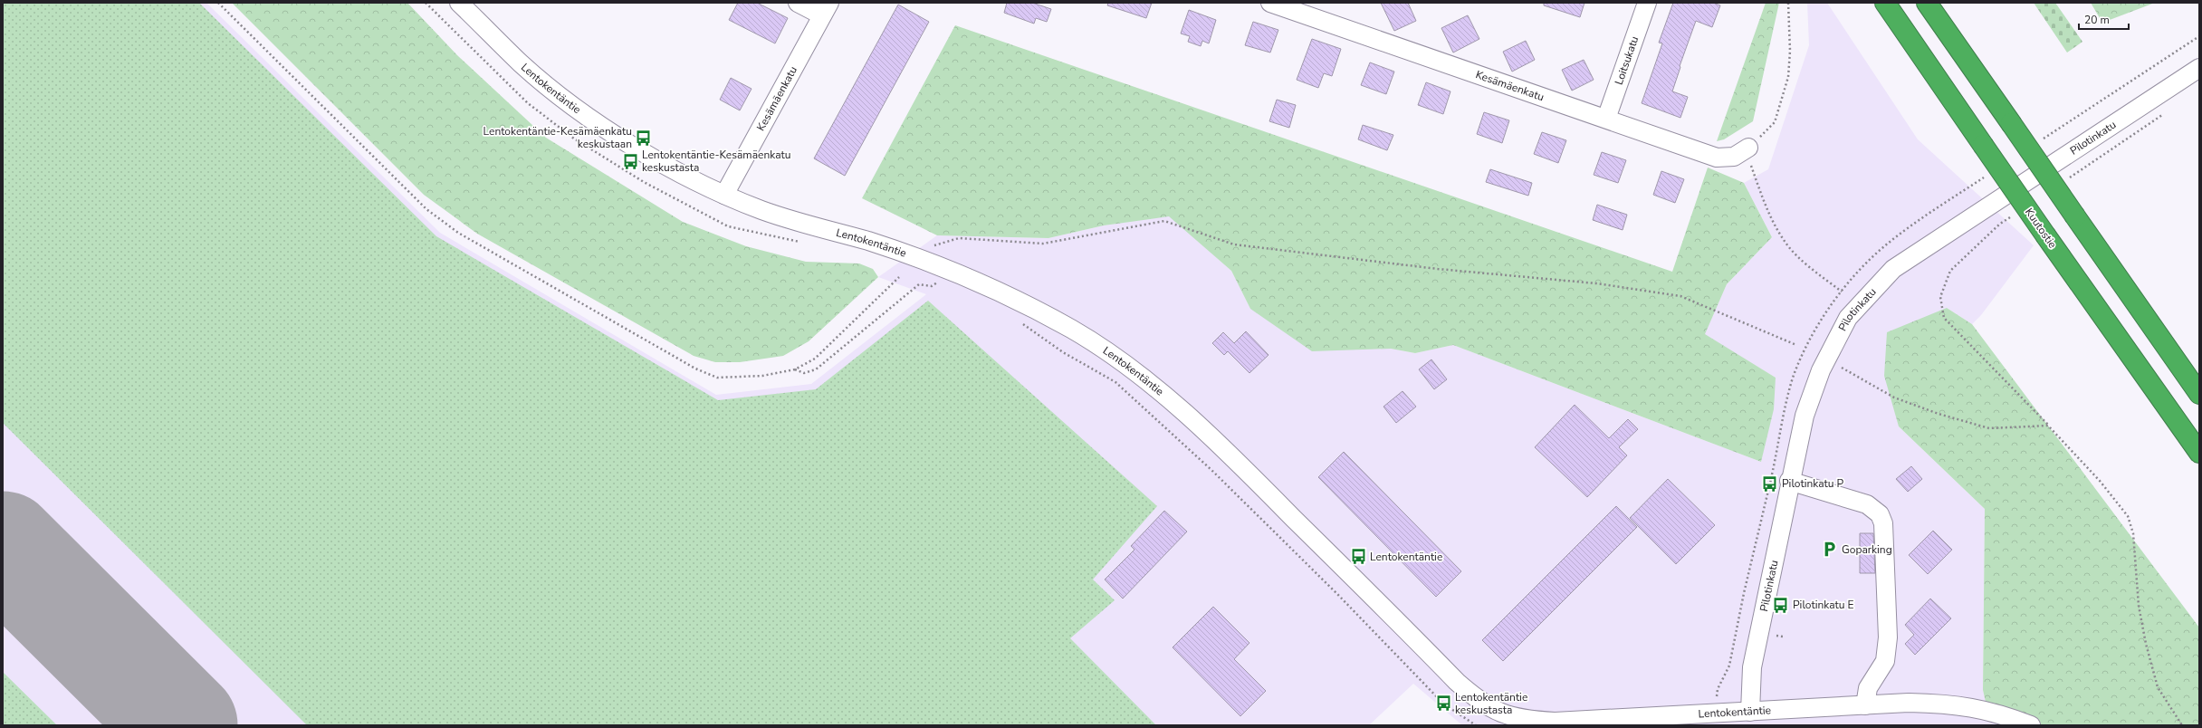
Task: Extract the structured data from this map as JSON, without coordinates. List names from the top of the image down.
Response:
{
  "streets": {
    "highway": ["Kuutostie"],
    "street": [
      "Loitsukatu",
      "Kesämäenkatu",
      "Lentokentäntie",
      "Pilotinkatu"
    ]
  },
  "crossings": [
    ["Loitsukatu", "Kesämäenkatu"],
    ["Kesämäenkatu", "Lentokentäntie"],
    ["Lentokentäntie", "Pilotinkatu"]
  ],
  "places": {
    "bus stop": [
      "Lentokentäntie-Kesämäenkatu keskustaan",
      "Lentokentäntie-Kesämäenkatu keskustasta",
      "Pilotinkatu P",
      "Lentokentäntie",
      "Pilotinkatu E",
      "Lentokentäntie keskustasta"
    ],
    "parking": ["Goparking"]
  },
  "scale_bar": "20 m"
}
